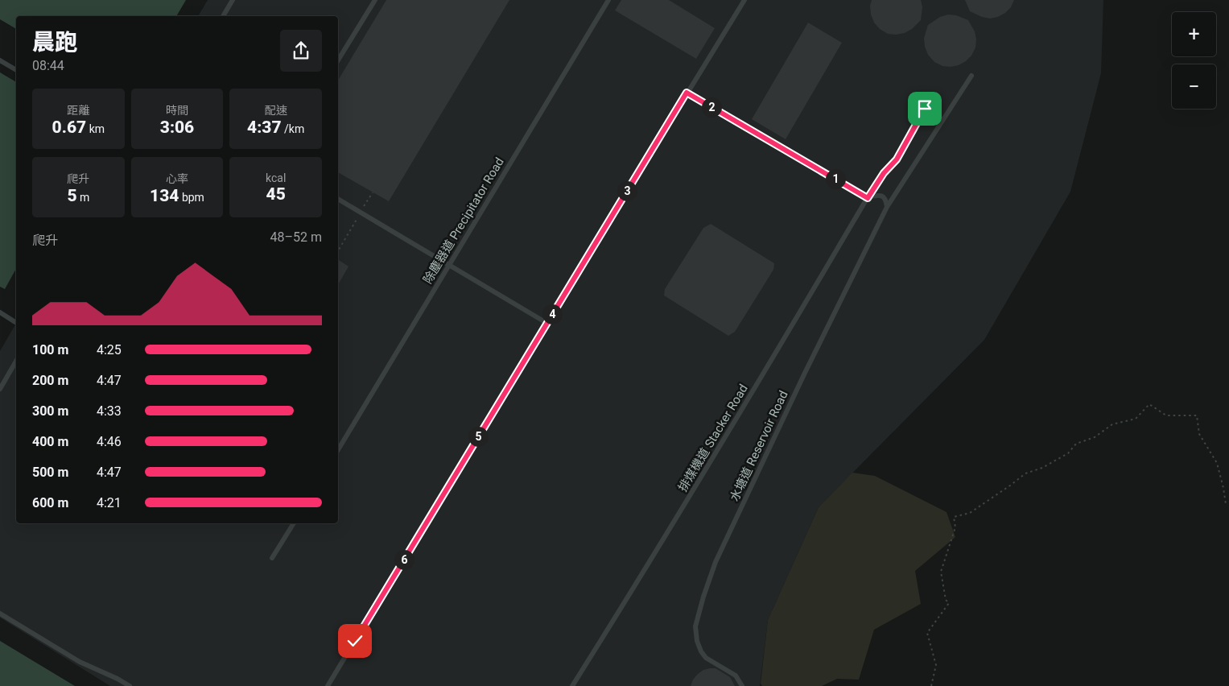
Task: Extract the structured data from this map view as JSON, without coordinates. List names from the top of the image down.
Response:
{
  "streets": {
    "lane": ["除塵器道 Precipitator Road", "排煤機道 Stacker Road", "水塘道 Reservoir Road"]
  },
  "page": {
    "map_buttons": ["+", "−"],
    "heading": ["晨跑", "08:44"],
    "stats": [
      ["距離", "0.67 km"],
      ["時間", "3:06"],
      ["配速", "4:37 /km"],
      ["爬升", "5 m"],
      ["心率", "134 bpm"],
      ["kcal", "45"]
    ],
    "pins": [
      "2",
      "1",
      "3",
      "4",
      "5",
      "6"
    ],
    "chart": ["爬升", "48–52 m"],
    "list": [
      {
        "name": "100 m",
        "note": "4:25"
      },
      {
        "name": "200 m",
        "note": "4:47"
      },
      {
        "name": "300 m",
        "note": "4:33"
      },
      {
        "name": "400 m",
        "note": "4:46"
      },
      {
        "name": "500 m",
        "note": "4:47"
      },
      {
        "name": "600 m",
        "note": "4:21"
      }
    ]
  }
}
